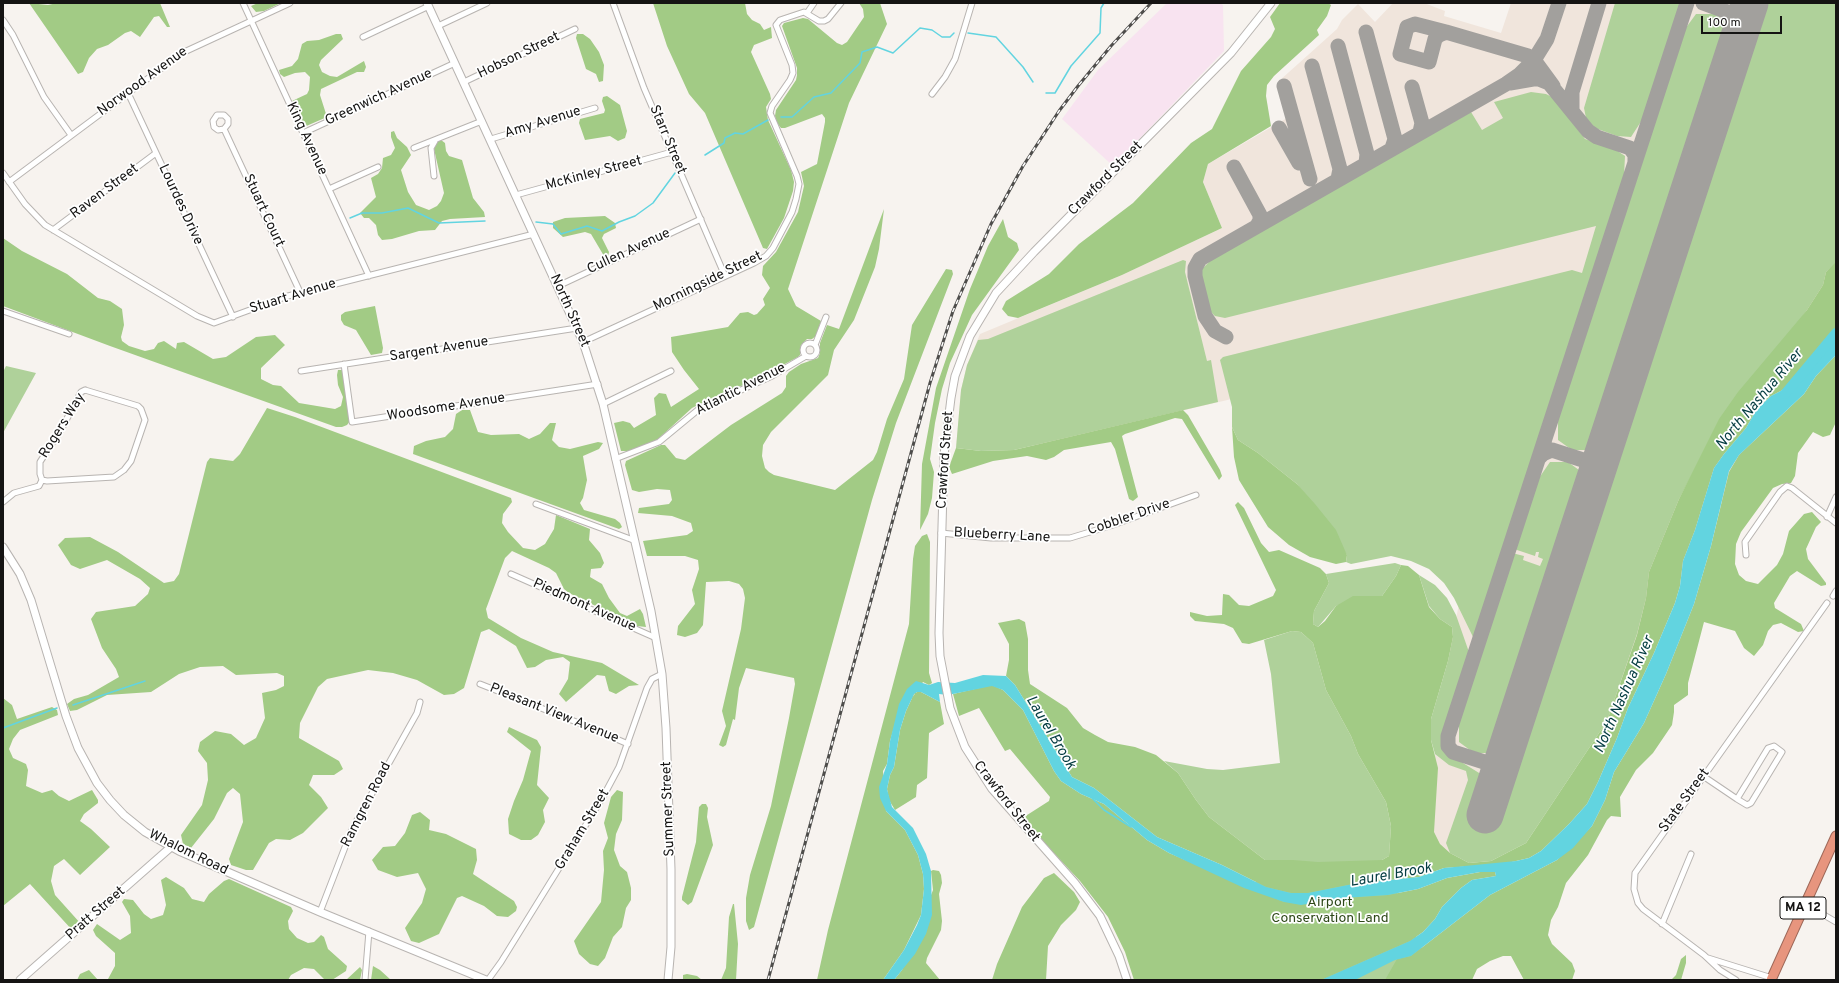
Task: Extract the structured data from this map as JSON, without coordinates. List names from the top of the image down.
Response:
{
  "streets": {
    "highway": ["MA 12"],
    "main road": [
      "Crawford Street",
      "North Street",
      "Summer Street",
      "Whalom Road",
      "Pratt Street"
    ],
    "street": [
      "Hobson Street",
      "Norwood Avenue",
      "Greenwich Avenue",
      "Amy Avenue",
      "King Avenue",
      "Starr Street",
      "McKinley Street",
      "Raven Street",
      "Lourdes Drive",
      "Stuart Court",
      "Cullen Avenue",
      "Morningside Street",
      "Stuart Avenue",
      "Sargent Avenue",
      "Atlantic Avenue",
      "Woodsome Avenue",
      "Rogers Way",
      "Cobbler Drive",
      "Blueberry Lane",
      "Piedmont Avenue",
      "Pleasant View Avenue",
      "State Street",
      "Ramgren Road",
      "Graham Street"
    ]
  },
  "crossings": [
    ["Hobson Street", "North Street"],
    ["Norwood Avenue", "King Avenue"],
    ["Norwood Avenue", "Lourdes Drive"],
    ["Norwood Avenue", "Stuart Avenue"],
    ["Greenwich Avenue", "King Avenue"],
    ["Greenwich Avenue", "North Street"],
    ["Amy Avenue", "North Street"],
    ["King Avenue", "Stuart Avenue"],
    ["Starr Street", "McKinley Street"],
    ["Starr Street", "Cullen Avenue"],
    ["Starr Street", "Morningside Street"],
    ["McKinley Street", "North Street"],
    ["Crawford Street", "Blueberry Lane"],
    ["Raven Street", "Lourdes Drive"],
    ["Raven Street", "Stuart Avenue"],
    ["Lourdes Drive", "Stuart Avenue"],
    ["Stuart Court", "Stuart Avenue"],
    ["Cullen Avenue", "North Street"],
    ["Morningside Street", "North Street"],
    ["Stuart Avenue", "North Street"],
    ["North Street", "Sargent Avenue"],
    ["North Street", "Atlantic Avenue"],
    ["North Street", "Woodsome Avenue"],
    ["North Street", "Piedmont Avenue"],
    ["North Street", "Summer Street"],
    ["Sargent Avenue", "Woodsome Avenue"],
    ["Cobbler Drive", "Blueberry Lane"],
    ["Piedmont Avenue", "Summer Street"],
    ["Pleasant View Avenue", "Graham Street"],
    ["Ramgren Road", "Whalom Road"],
    ["Summer Street", "Graham Street"],
    ["Graham Street", "Whalom Road"],
    ["Whalom Road", "Pratt Street"]
  ],
  "water": ["North Nashua River", "Laurel Brook"],
  "parks": ["Airport Conservation Land"],
  "scale_bar": "100 m"
}
